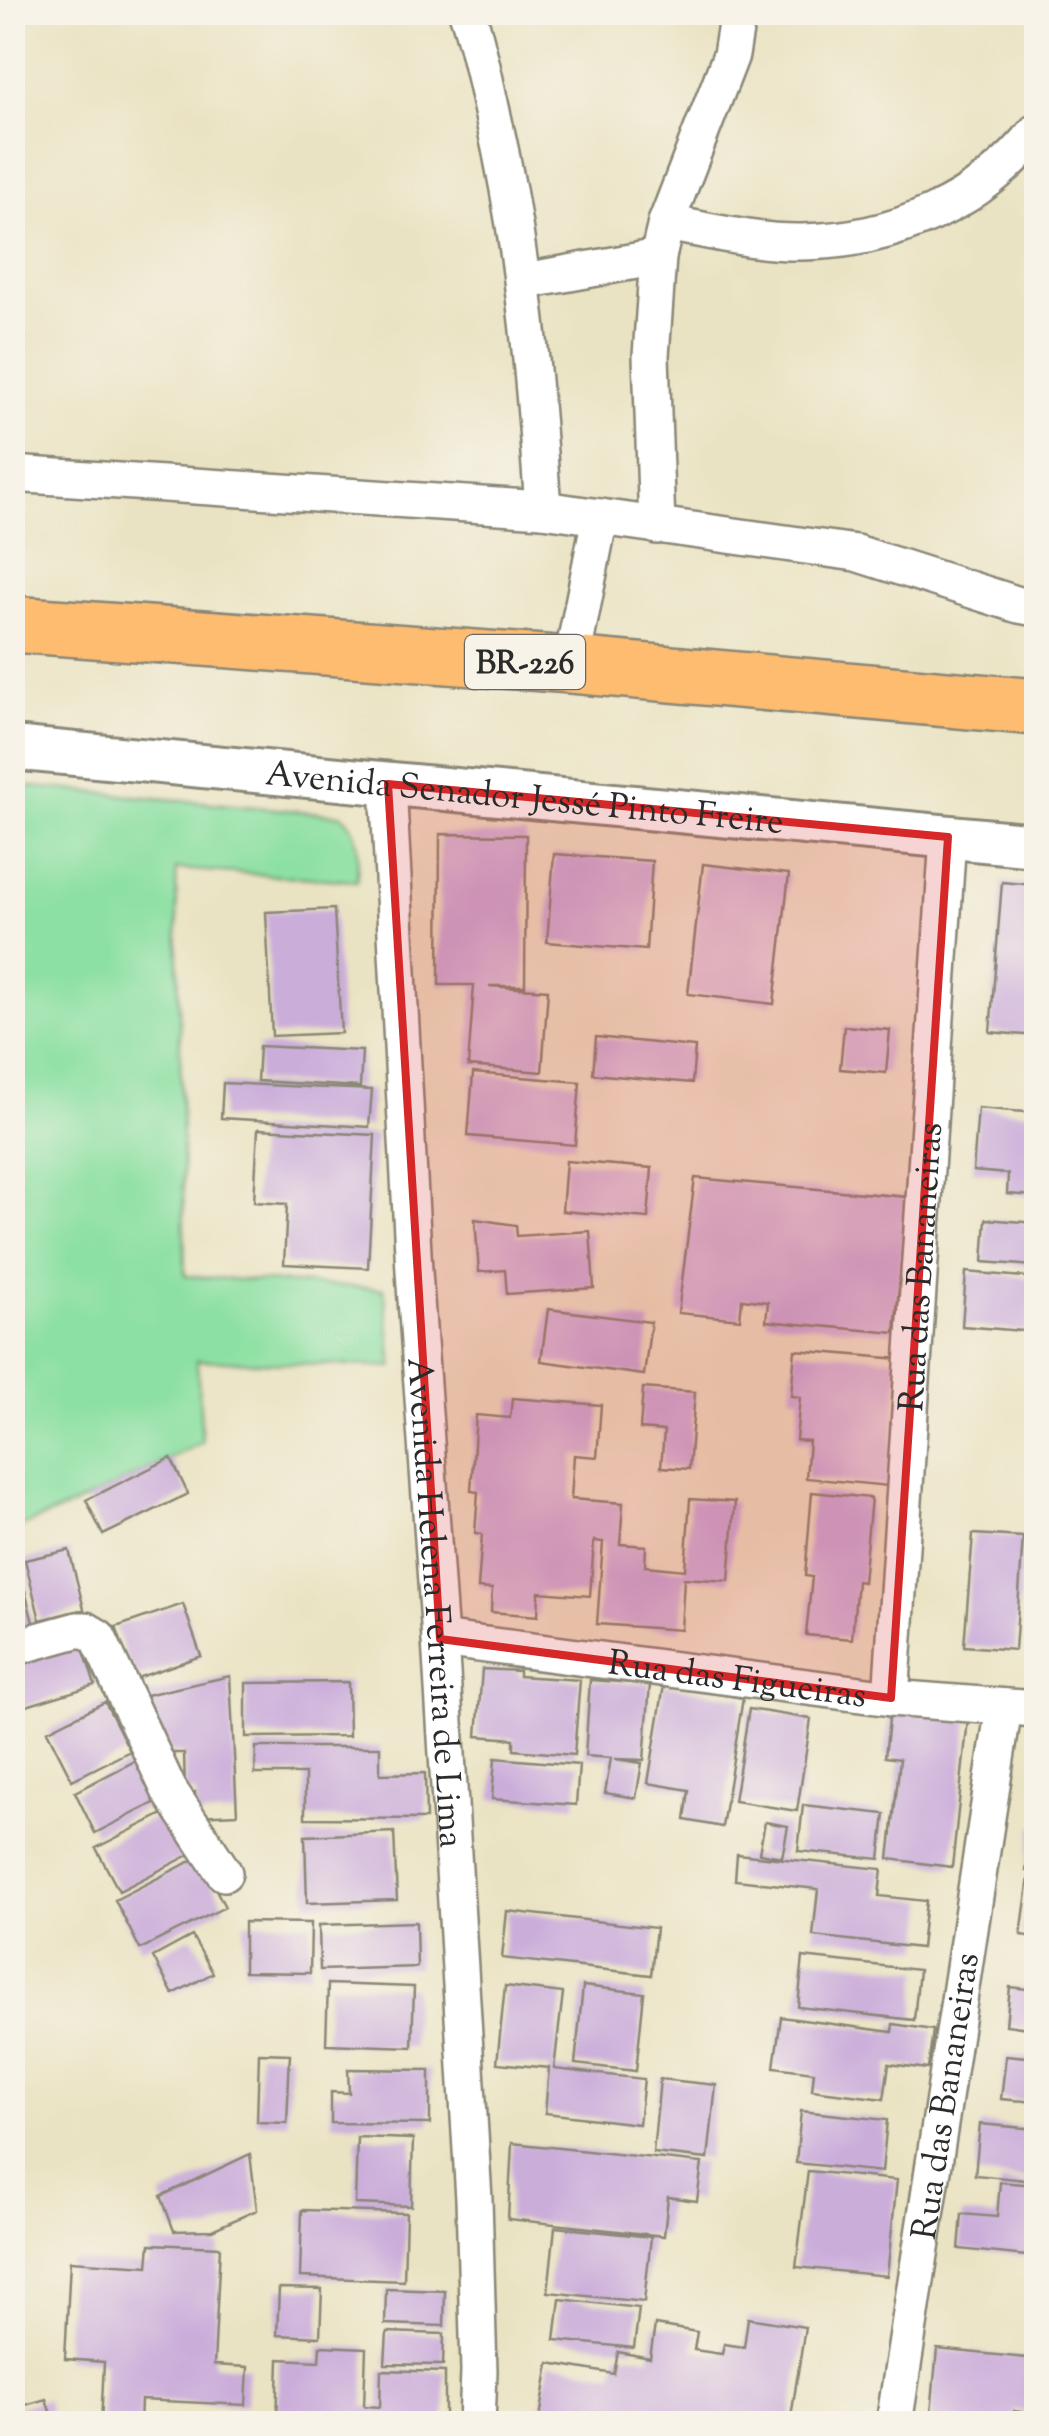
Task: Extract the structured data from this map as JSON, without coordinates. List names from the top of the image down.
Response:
{
  "streets": {
    "highway": ["BR-226"],
    "street": [
      "Avenida Senador Jessé Pinto Freire",
      "Rua das Bananeiras",
      "Avenida Helena Ferreira de Lima",
      "Rua das Figueiras"
    ]
  },
  "crossings": [
    ["Avenida Senador Jessé Pinto Freire", "Rua das Bananeiras"],
    ["Avenida Senador Jessé Pinto Freire", "Avenida Helena Ferreira de Lima"],
    ["Rua das Bananeiras", "Rua das Figueiras"],
    ["Avenida Helena Ferreira de Lima", "Rua das Figueiras"]
  ]
}
